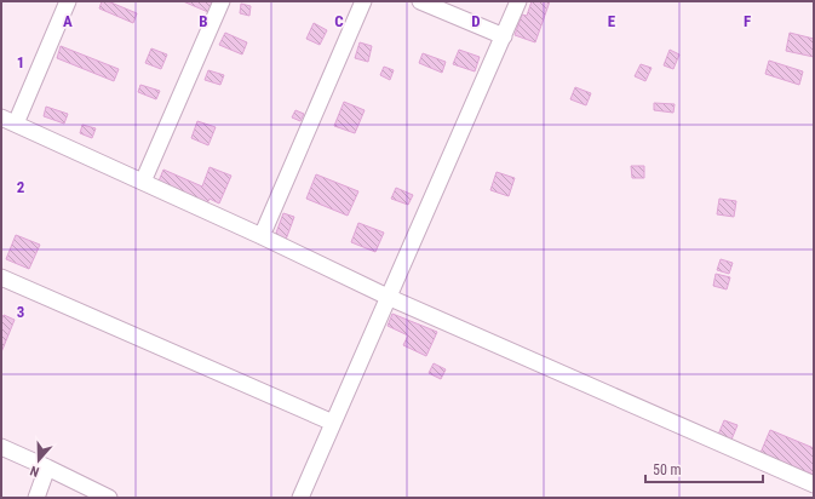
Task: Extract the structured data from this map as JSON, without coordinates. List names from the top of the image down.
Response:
{
  "scale_bar": "50 m",
  "north": "bottom",
  "grid": {
    "columns": [
      "A",
      "B",
      "C",
      "D",
      "E",
      "F"
    ],
    "rows": ["1", "2", "3"]
  }
}
